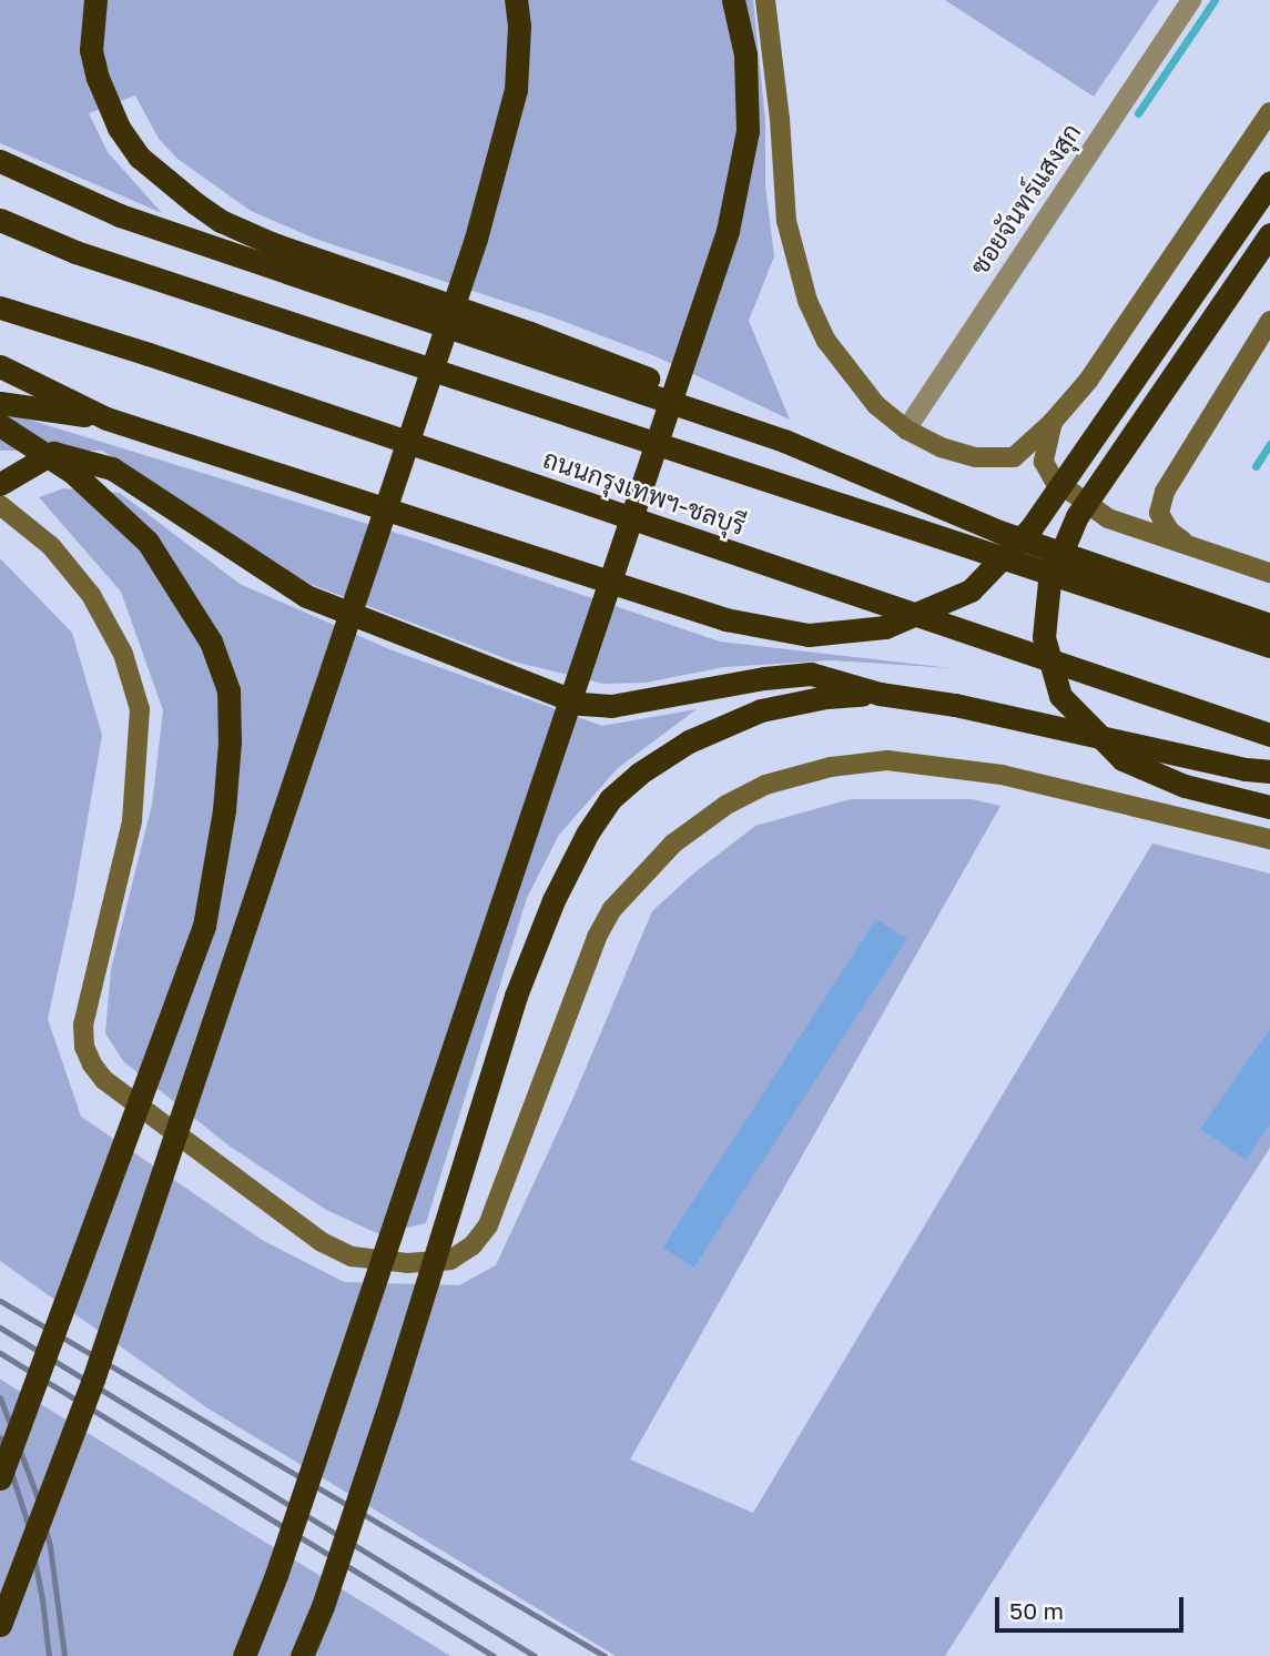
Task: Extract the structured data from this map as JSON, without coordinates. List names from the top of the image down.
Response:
{
  "streets": {
    "highway": ["ถนนกรุงเทพฯ-ชลบุรี"],
    "street": ["ซอยจันทร์แสงสุก"]
  },
  "scale_bar": "50 m"
}
